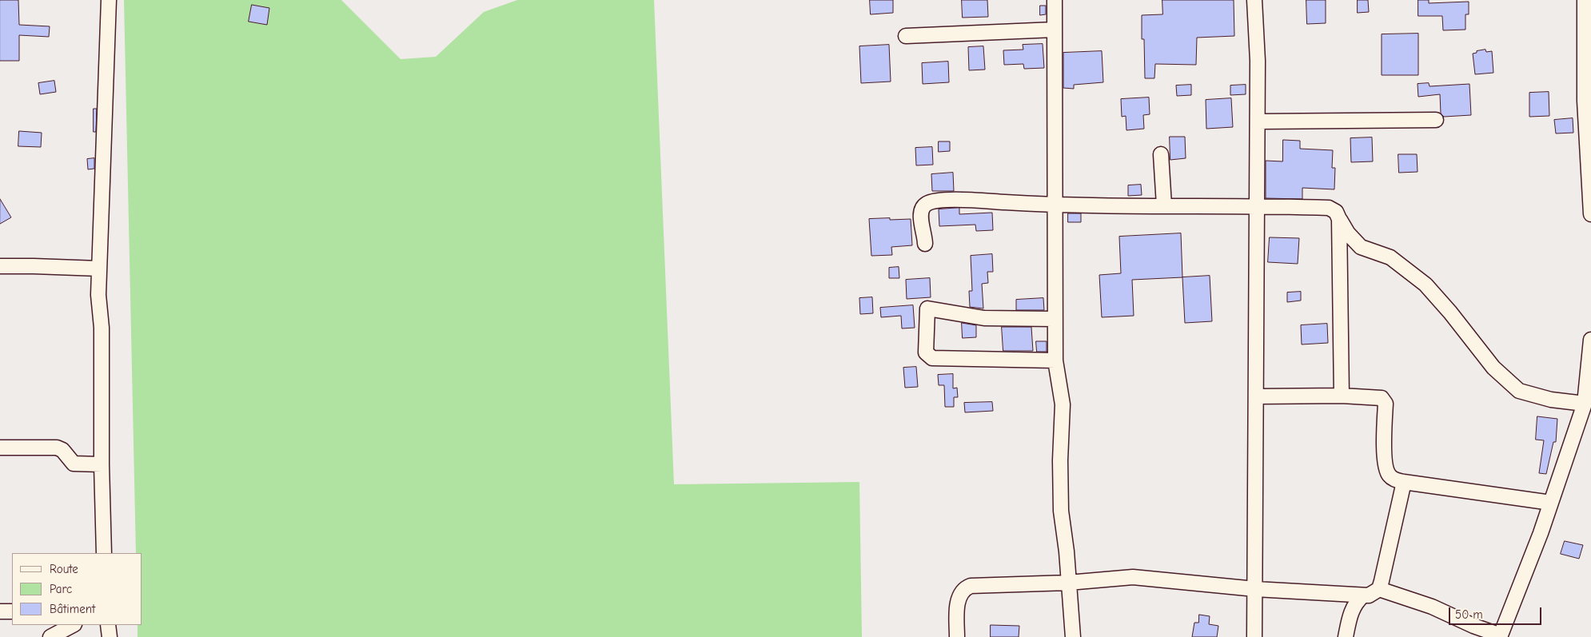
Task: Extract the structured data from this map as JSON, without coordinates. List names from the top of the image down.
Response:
{
  "legend": ["Route", "Parc", "Bâtiment"],
  "scale_bar": "50 m"
}
